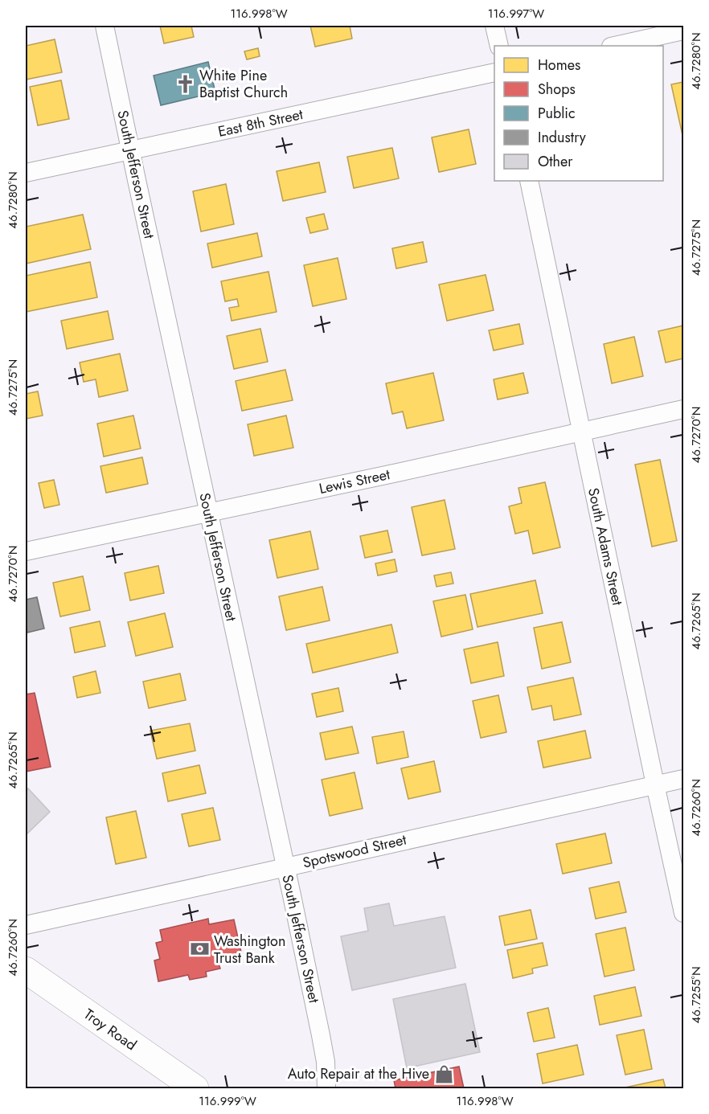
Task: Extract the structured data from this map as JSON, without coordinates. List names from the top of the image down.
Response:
{
  "streets": {
    "main road": ["Troy Road"],
    "street": [
      "East 8th Street",
      "South Jefferson Street",
      "Lewis Street",
      "South Adams Street",
      "Spotswood Street"
    ]
  },
  "crossings": [
    ["East 8th Street", "South Jefferson Street"],
    ["South Jefferson Street", "Lewis Street"],
    ["South Jefferson Street", "Spotswood Street"],
    ["Lewis Street", "South Adams Street"],
    ["South Adams Street", "Spotswood Street"]
  ],
  "places": {
    "church": ["White Pine Baptist Church"],
    "bank": ["Washington Trust Bank"],
    "shop": ["Auto Repair at the Hive"]
  },
  "legend": [
    "Homes",
    "Shops",
    "Public",
    "Industry",
    "Other"
  ],
  "coordinates": [
    "116.998°W",
    "116.997°W",
    "46.7280°N",
    "46.7275°N",
    "46.7270°N",
    "46.7265°N",
    "46.7260°N",
    "46.7255°N",
    "116.999°W"
  ]
}
